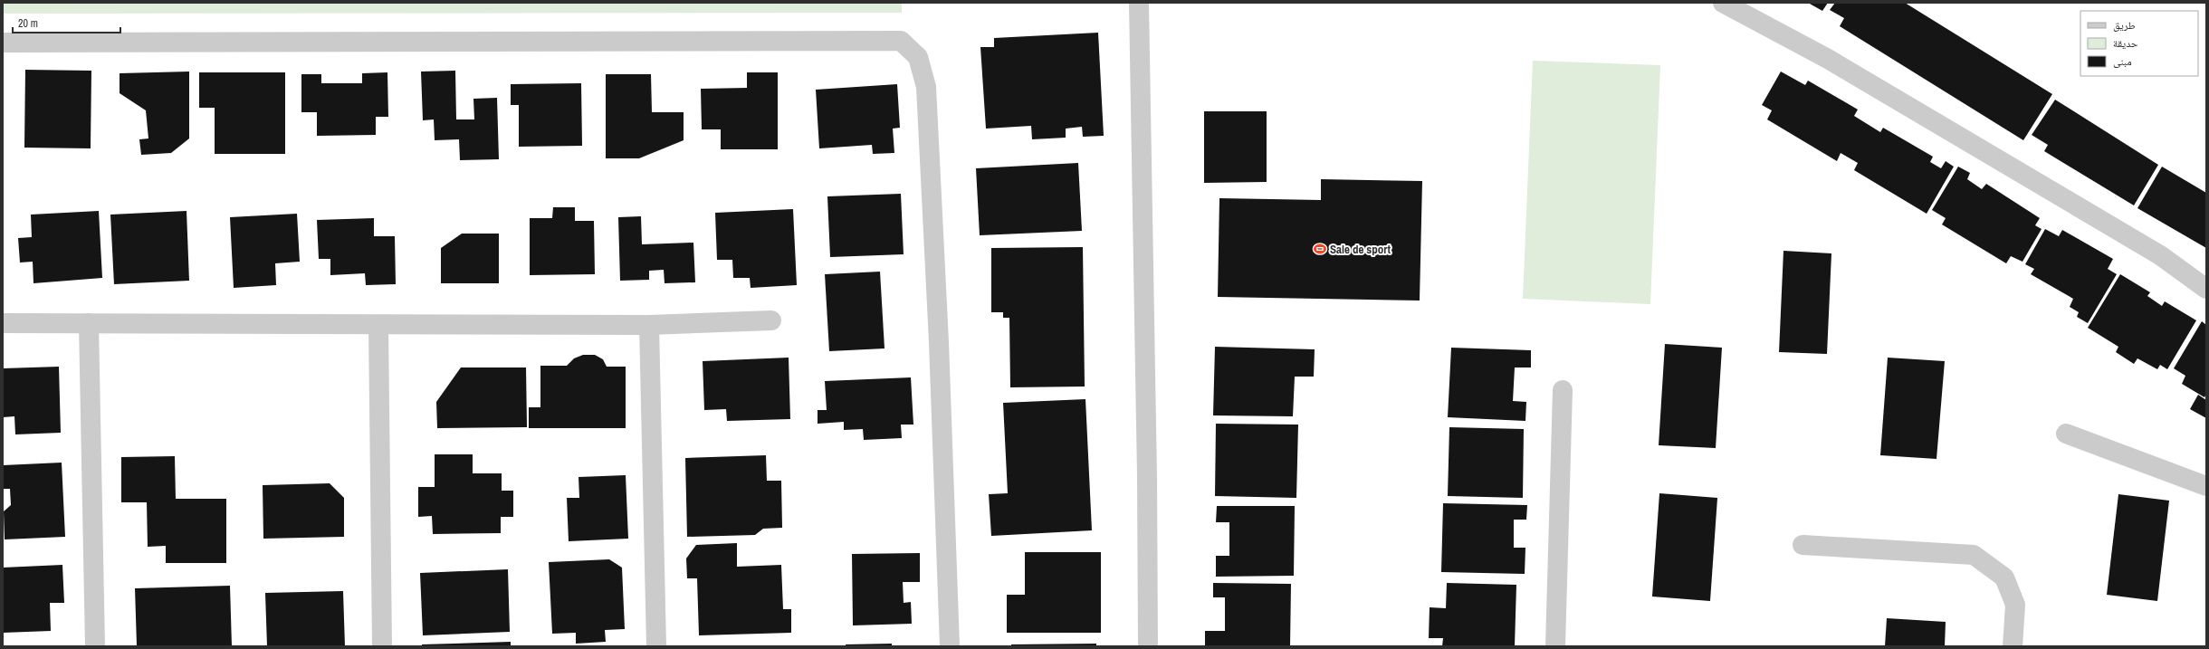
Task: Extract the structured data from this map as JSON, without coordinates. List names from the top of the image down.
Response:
{
  "places": {
    "sports": ["Sale de sport"]
  },
  "legend": ["طريق", "حديقة", "مبنى"],
  "scale_bar": "20 m"
}
